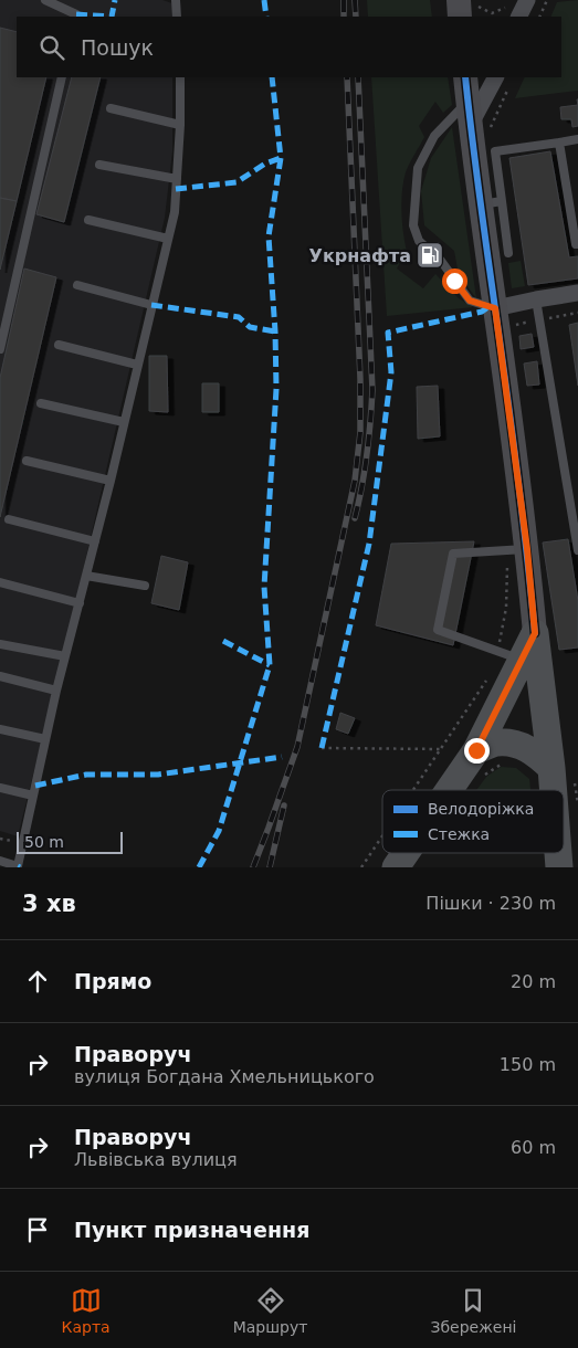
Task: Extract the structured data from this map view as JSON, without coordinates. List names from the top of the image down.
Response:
{
  "places": {
    "fuel station": ["Укрнафта"]
  },
  "legend": ["Велодоріжка", "Стежка"],
  "scale_bar": "50 m",
  "page": {
    "search": "Пошук",
    "scale": "50 m",
    "heading": ["3 хв", "Пішки · 230 m"],
    "list": [
      ["Прямо", "20 m"],
      ["Праворуч", "вулиця Богдана Хмельницького", "150 m"],
      ["Праворуч", "Львівська вулиця", "60 m"],
      "Пункт призначення"
    ],
    "nav": ["Карта", "Маршрут", "Збережені"]
  }
}
